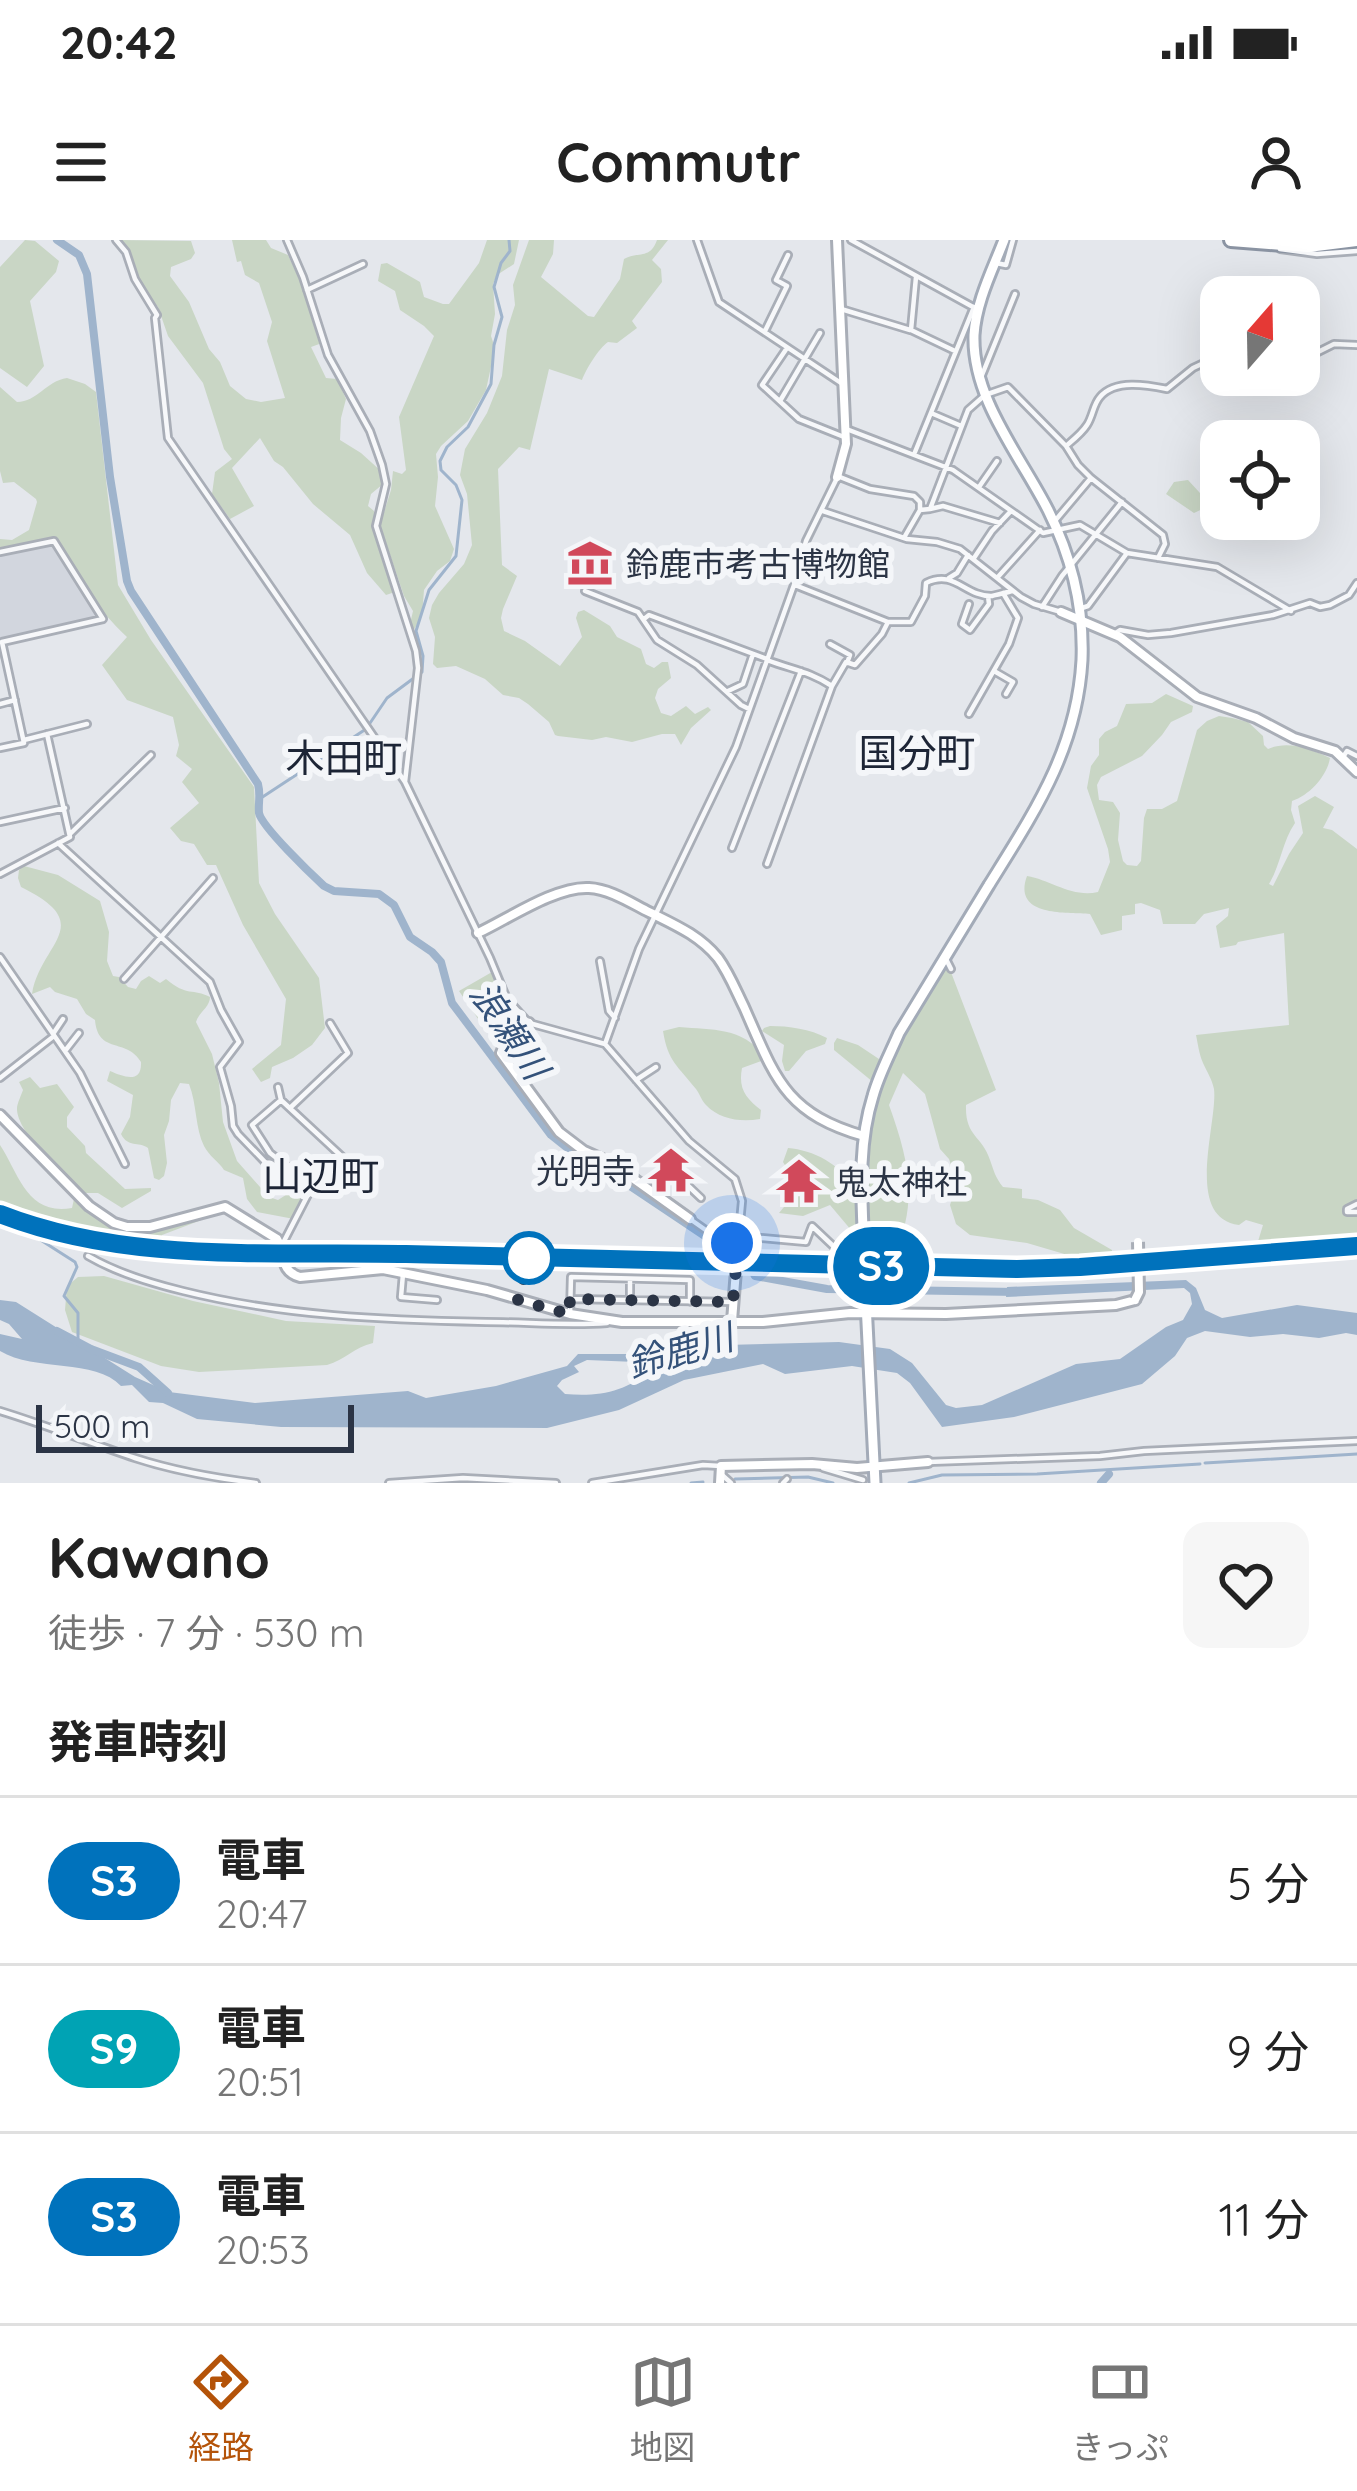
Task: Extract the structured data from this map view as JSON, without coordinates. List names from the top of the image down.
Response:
{
  "districts": ["国分町", "木田町", "山辺町"],
  "water": ["浪瀬川", "鈴鹿川"],
  "places": {
    "museum": ["鈴鹿市考古博物館"],
    "temple": ["光明寺", "鬼太神社"]
  },
  "scale_bar": "500 m",
  "north": "top",
  "page": {
    "status": "20:42",
    "header": "Commutr",
    "on_map": "S3",
    "scale": "500 m",
    "heading": [
      ["Kawano", "徒歩 · 7 分 · 530 m"],
      "発車時刻"
    ],
    "list": [
      {
        "mark": "S3",
        "name": "電車",
        "note": "20:47",
        "value": "5 分"
      },
      {
        "mark": "S9",
        "name": "電車",
        "note": "20:51",
        "value": "9 分"
      },
      {
        "mark": "S3",
        "name": "電車",
        "note": "20:53",
        "value": "11 分"
      }
    ],
    "tabs": ["経路", "地図", "きっぷ"]
  }
}
